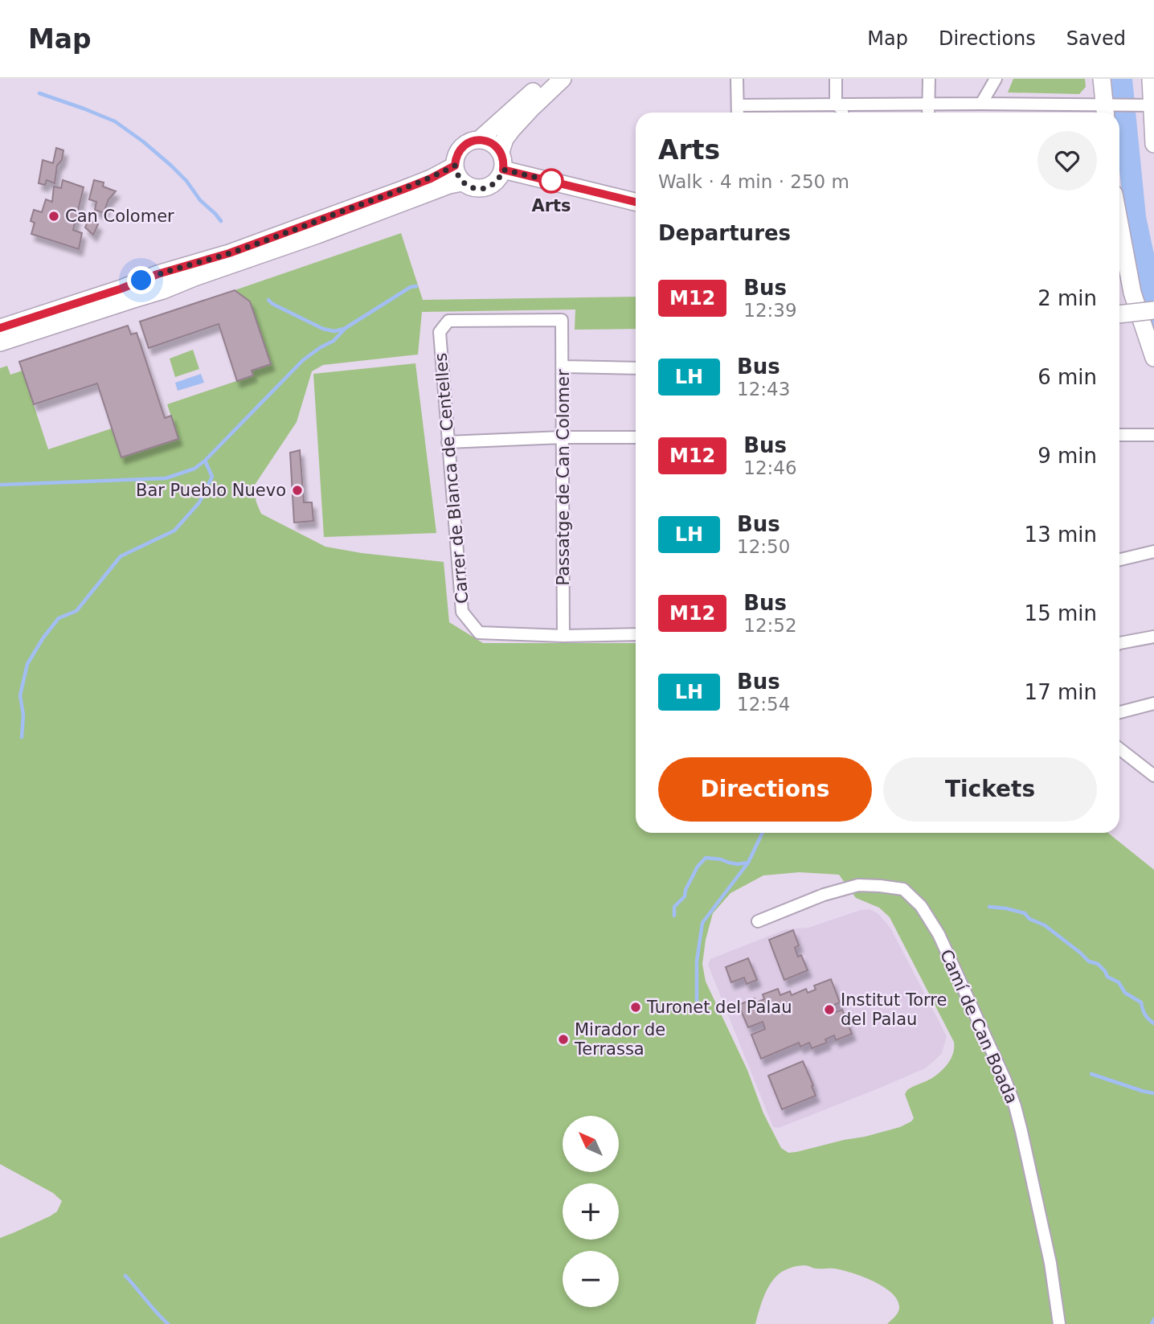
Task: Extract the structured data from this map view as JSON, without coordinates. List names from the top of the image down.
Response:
{
  "streets": {
    "street": ["Passatge de Can Colomer", "Carrer de Blanca de Centelles", "Camí de Can Boada"]
  },
  "crossings": [
    ["Passatge de Can Colomer", "Carrer de Blanca de Centelles"]
  ],
  "places": [
    "Arts",
    "Can Colomer",
    "Bar Pueblo Nuevo",
    "Turonet del Palau",
    "Institut Torre del Palau",
    "Mirador de Terrassa"
  ],
  "lines": ["bus line M12"],
  "north": "top left",
  "page": {
    "header": "Map",
    "nav": ["Map", "Directions", "Saved"],
    "heading": [
      ["Arts", "Walk · 4 min · 250 m"],
      "Departures"
    ],
    "list": [
      {
        "mark": "M12",
        "name": "Bus",
        "note": "12:39",
        "value": "2 min"
      },
      {
        "mark": "LH",
        "name": "Bus",
        "note": "12:43",
        "value": "6 min"
      },
      {
        "mark": "M12",
        "name": "Bus",
        "note": "12:46",
        "value": "9 min"
      },
      {
        "mark": "LH",
        "name": "Bus",
        "note": "12:50",
        "value": "13 min"
      },
      {
        "mark": "M12",
        "name": "Bus",
        "note": "12:52",
        "value": "15 min"
      },
      {
        "mark": "LH",
        "name": "Bus",
        "note": "12:54",
        "value": "17 min"
      }
    ],
    "buttons": ["Directions", "Tickets"],
    "map_buttons": ["+", "−"]
  }
}
